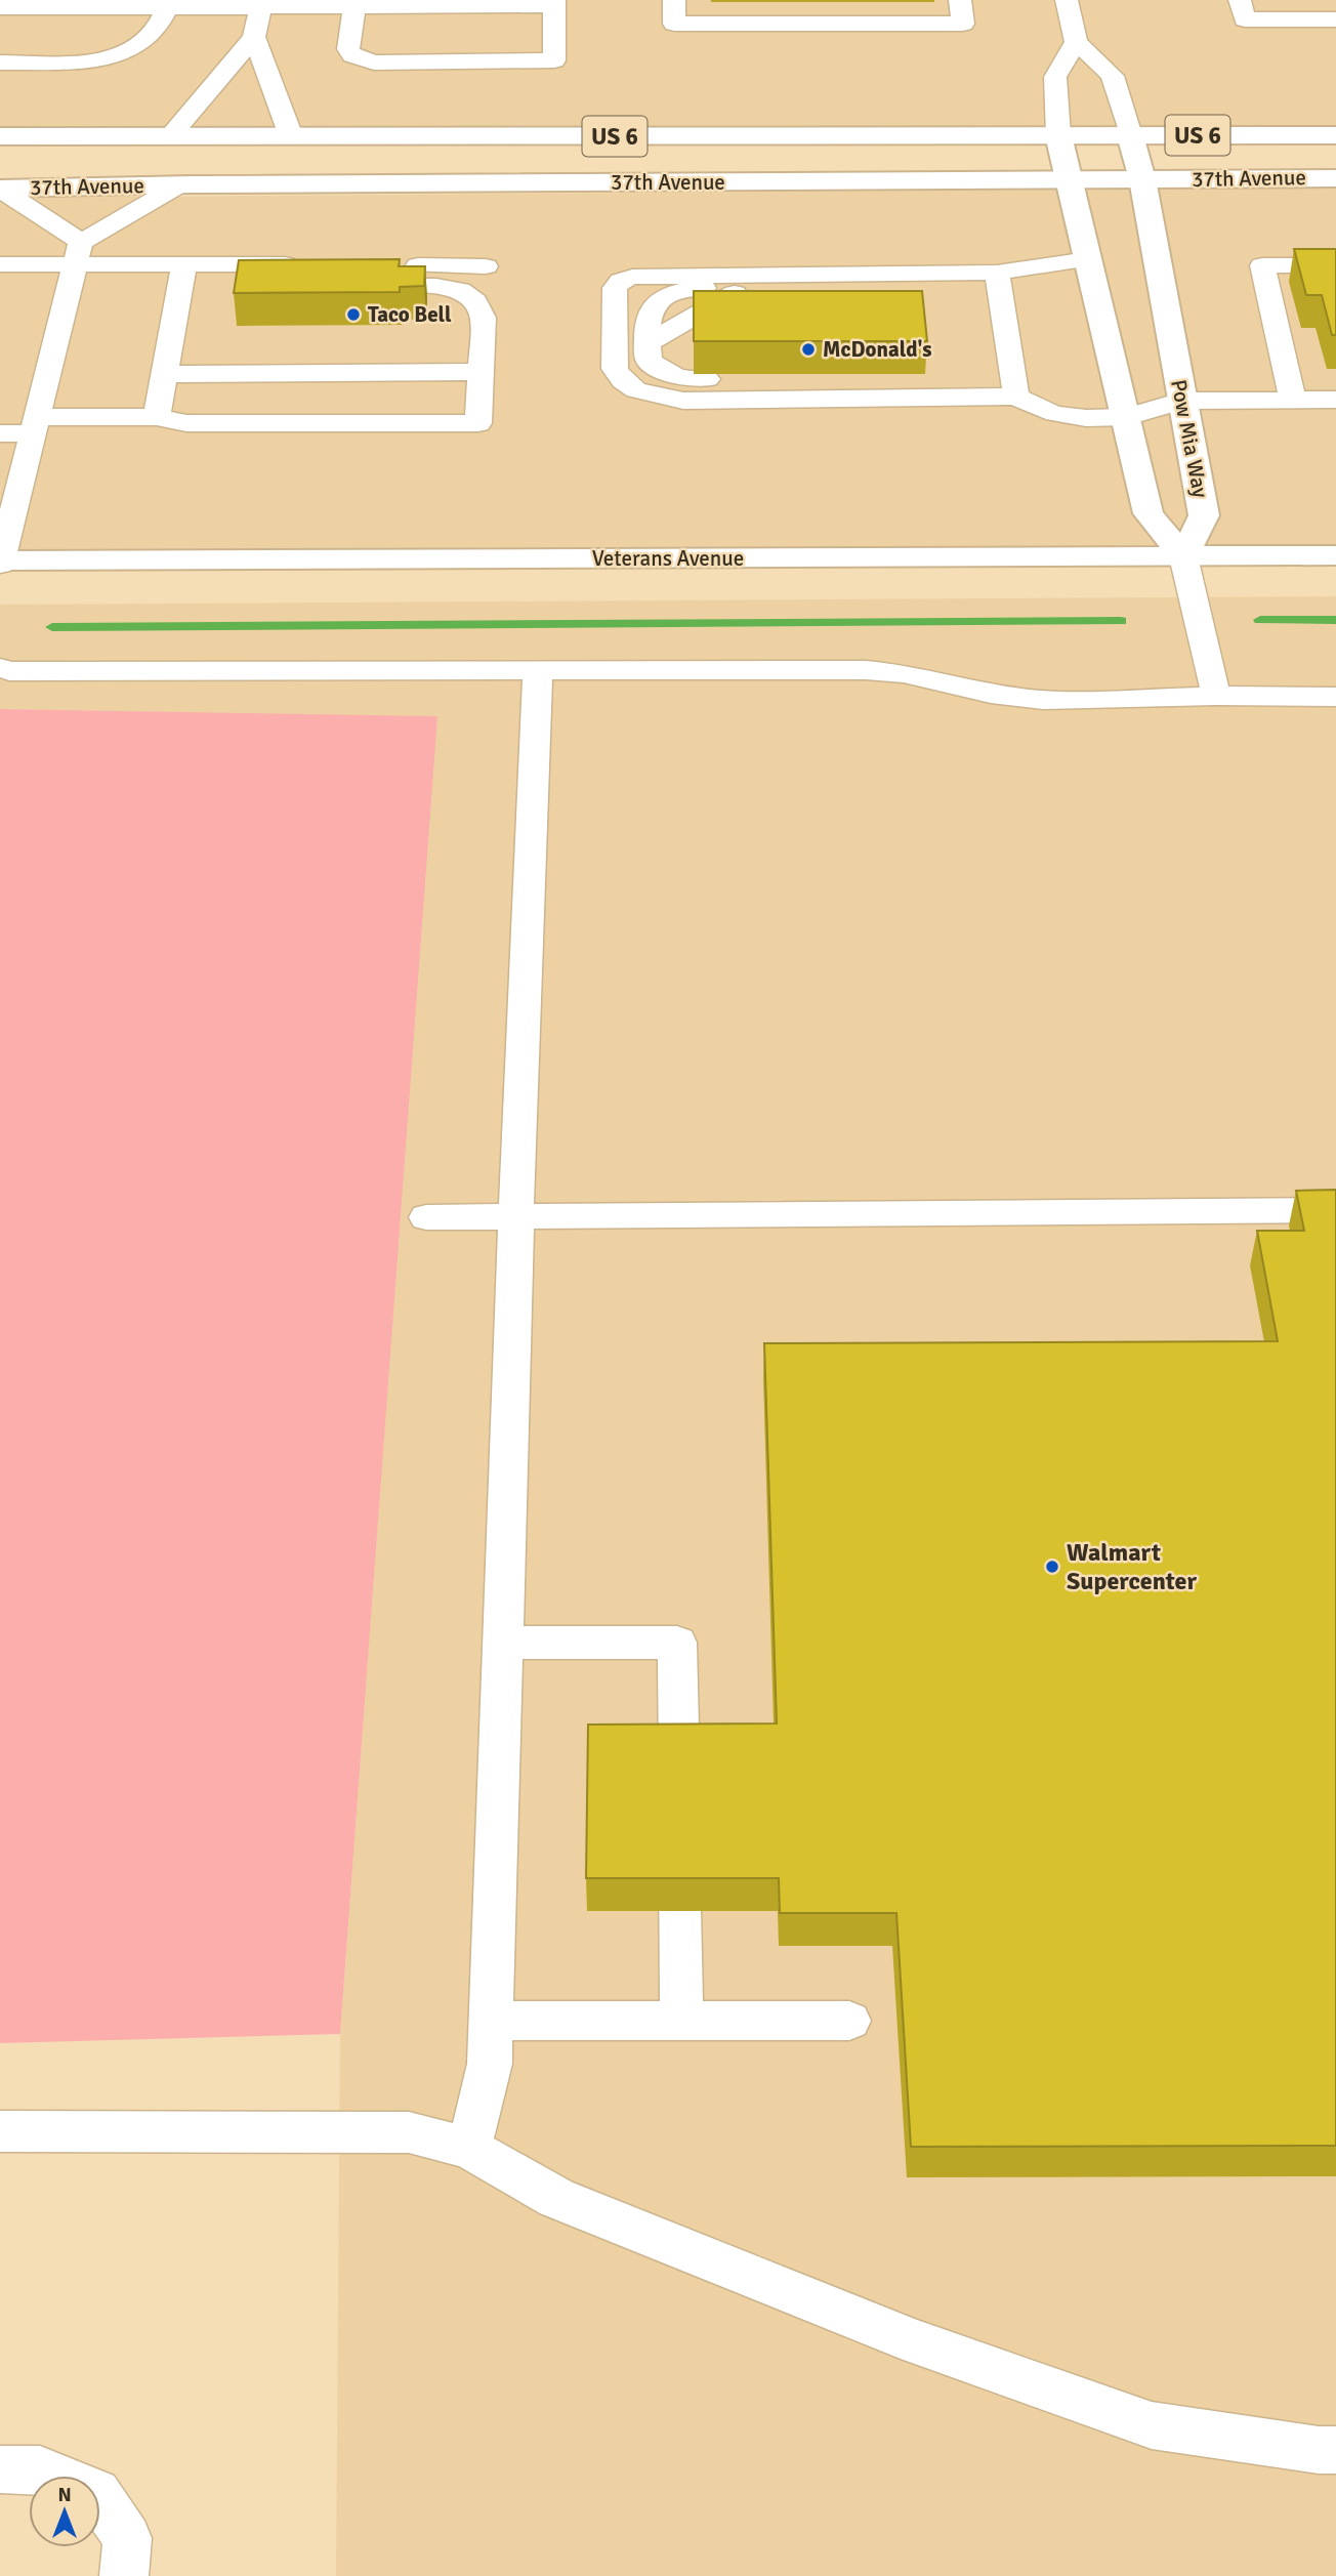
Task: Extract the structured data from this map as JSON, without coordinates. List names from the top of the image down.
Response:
{
  "streets": {
    "main road": [
      "US 6",
      "37th Avenue",
      "Pow Mia Way",
      "Veterans Avenue"
    ]
  },
  "crossings": [
    ["37th Avenue", "Pow Mia Way"],
    ["Pow Mia Way", "Veterans Avenue"]
  ],
  "places": ["Taco Bell", "McDonald's", "Walmart Supercenter"],
  "north": "top"
}
